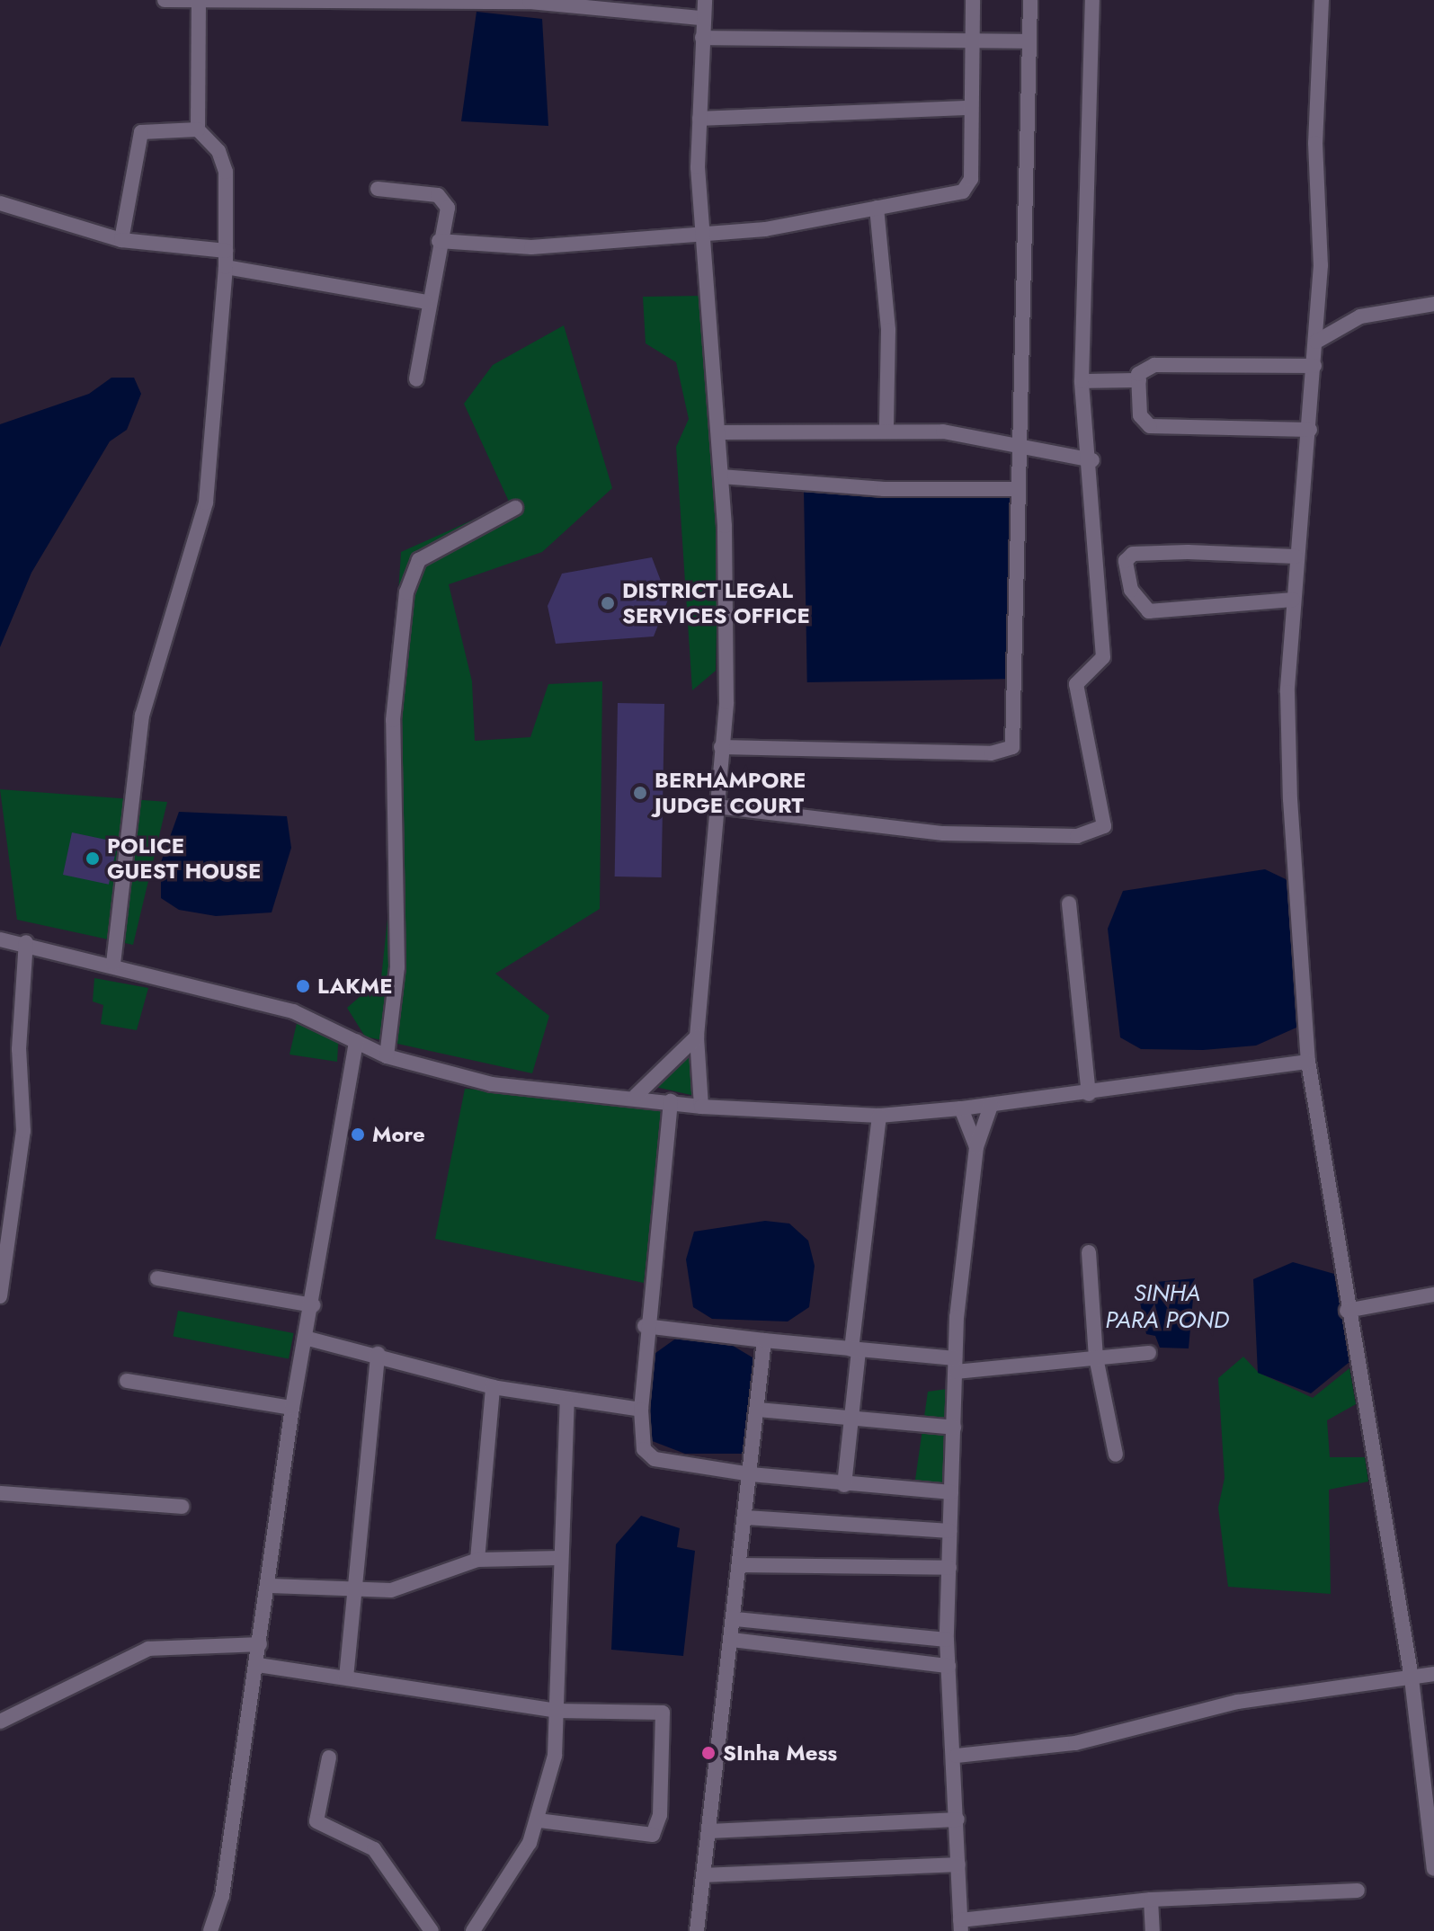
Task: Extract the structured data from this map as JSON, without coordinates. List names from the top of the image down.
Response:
{
  "water": ["SINHA PARA POND"],
  "places": [
    "DISTRICT LEGAL SERVICES OFFICE",
    "BERHAMPORE JUDGE COURT",
    "POLICE GUEST HOUSE",
    "LAKME",
    "More",
    "SInha Mess"
  ]
}
